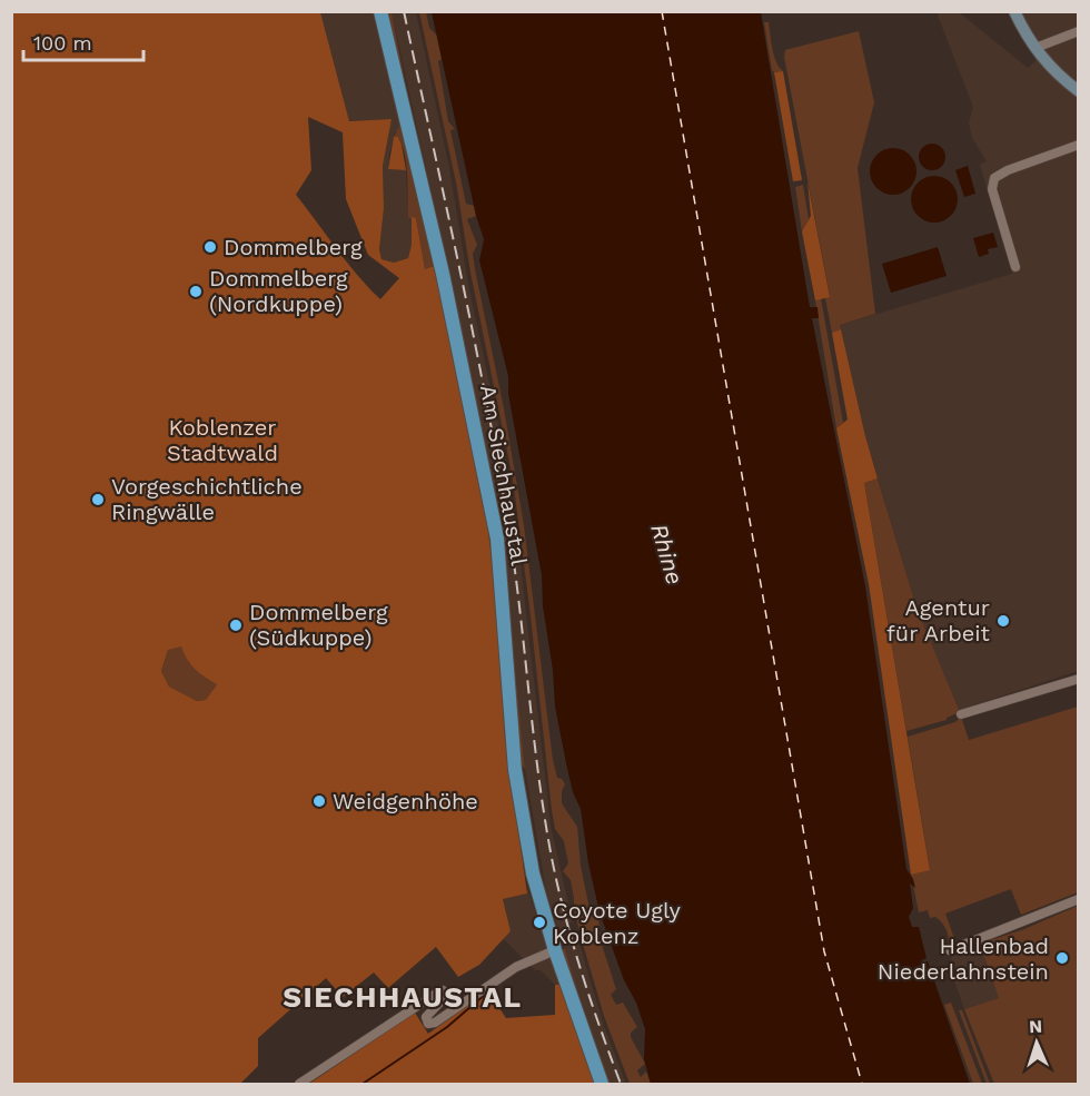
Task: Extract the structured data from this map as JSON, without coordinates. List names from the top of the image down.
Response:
{
  "streets": {
    "main road": ["Am Siechhaustal"]
  },
  "districts": ["SIECHHAUSTAL"],
  "water": ["Rhine"],
  "parks": ["Koblenzer Stadtwald"],
  "places": [
    "Dommelberg",
    "Dommelberg (Nordkuppe)",
    "Vorgeschichtliche Ringwälle",
    "Agentur für Arbeit",
    "Dommelberg (Südkuppe)",
    "Weidgenhöhe",
    "Coyote Ugly Koblenz",
    "Hallenbad Niederlahnstein"
  ],
  "scale_bar": "100 m",
  "north": "top"
}
